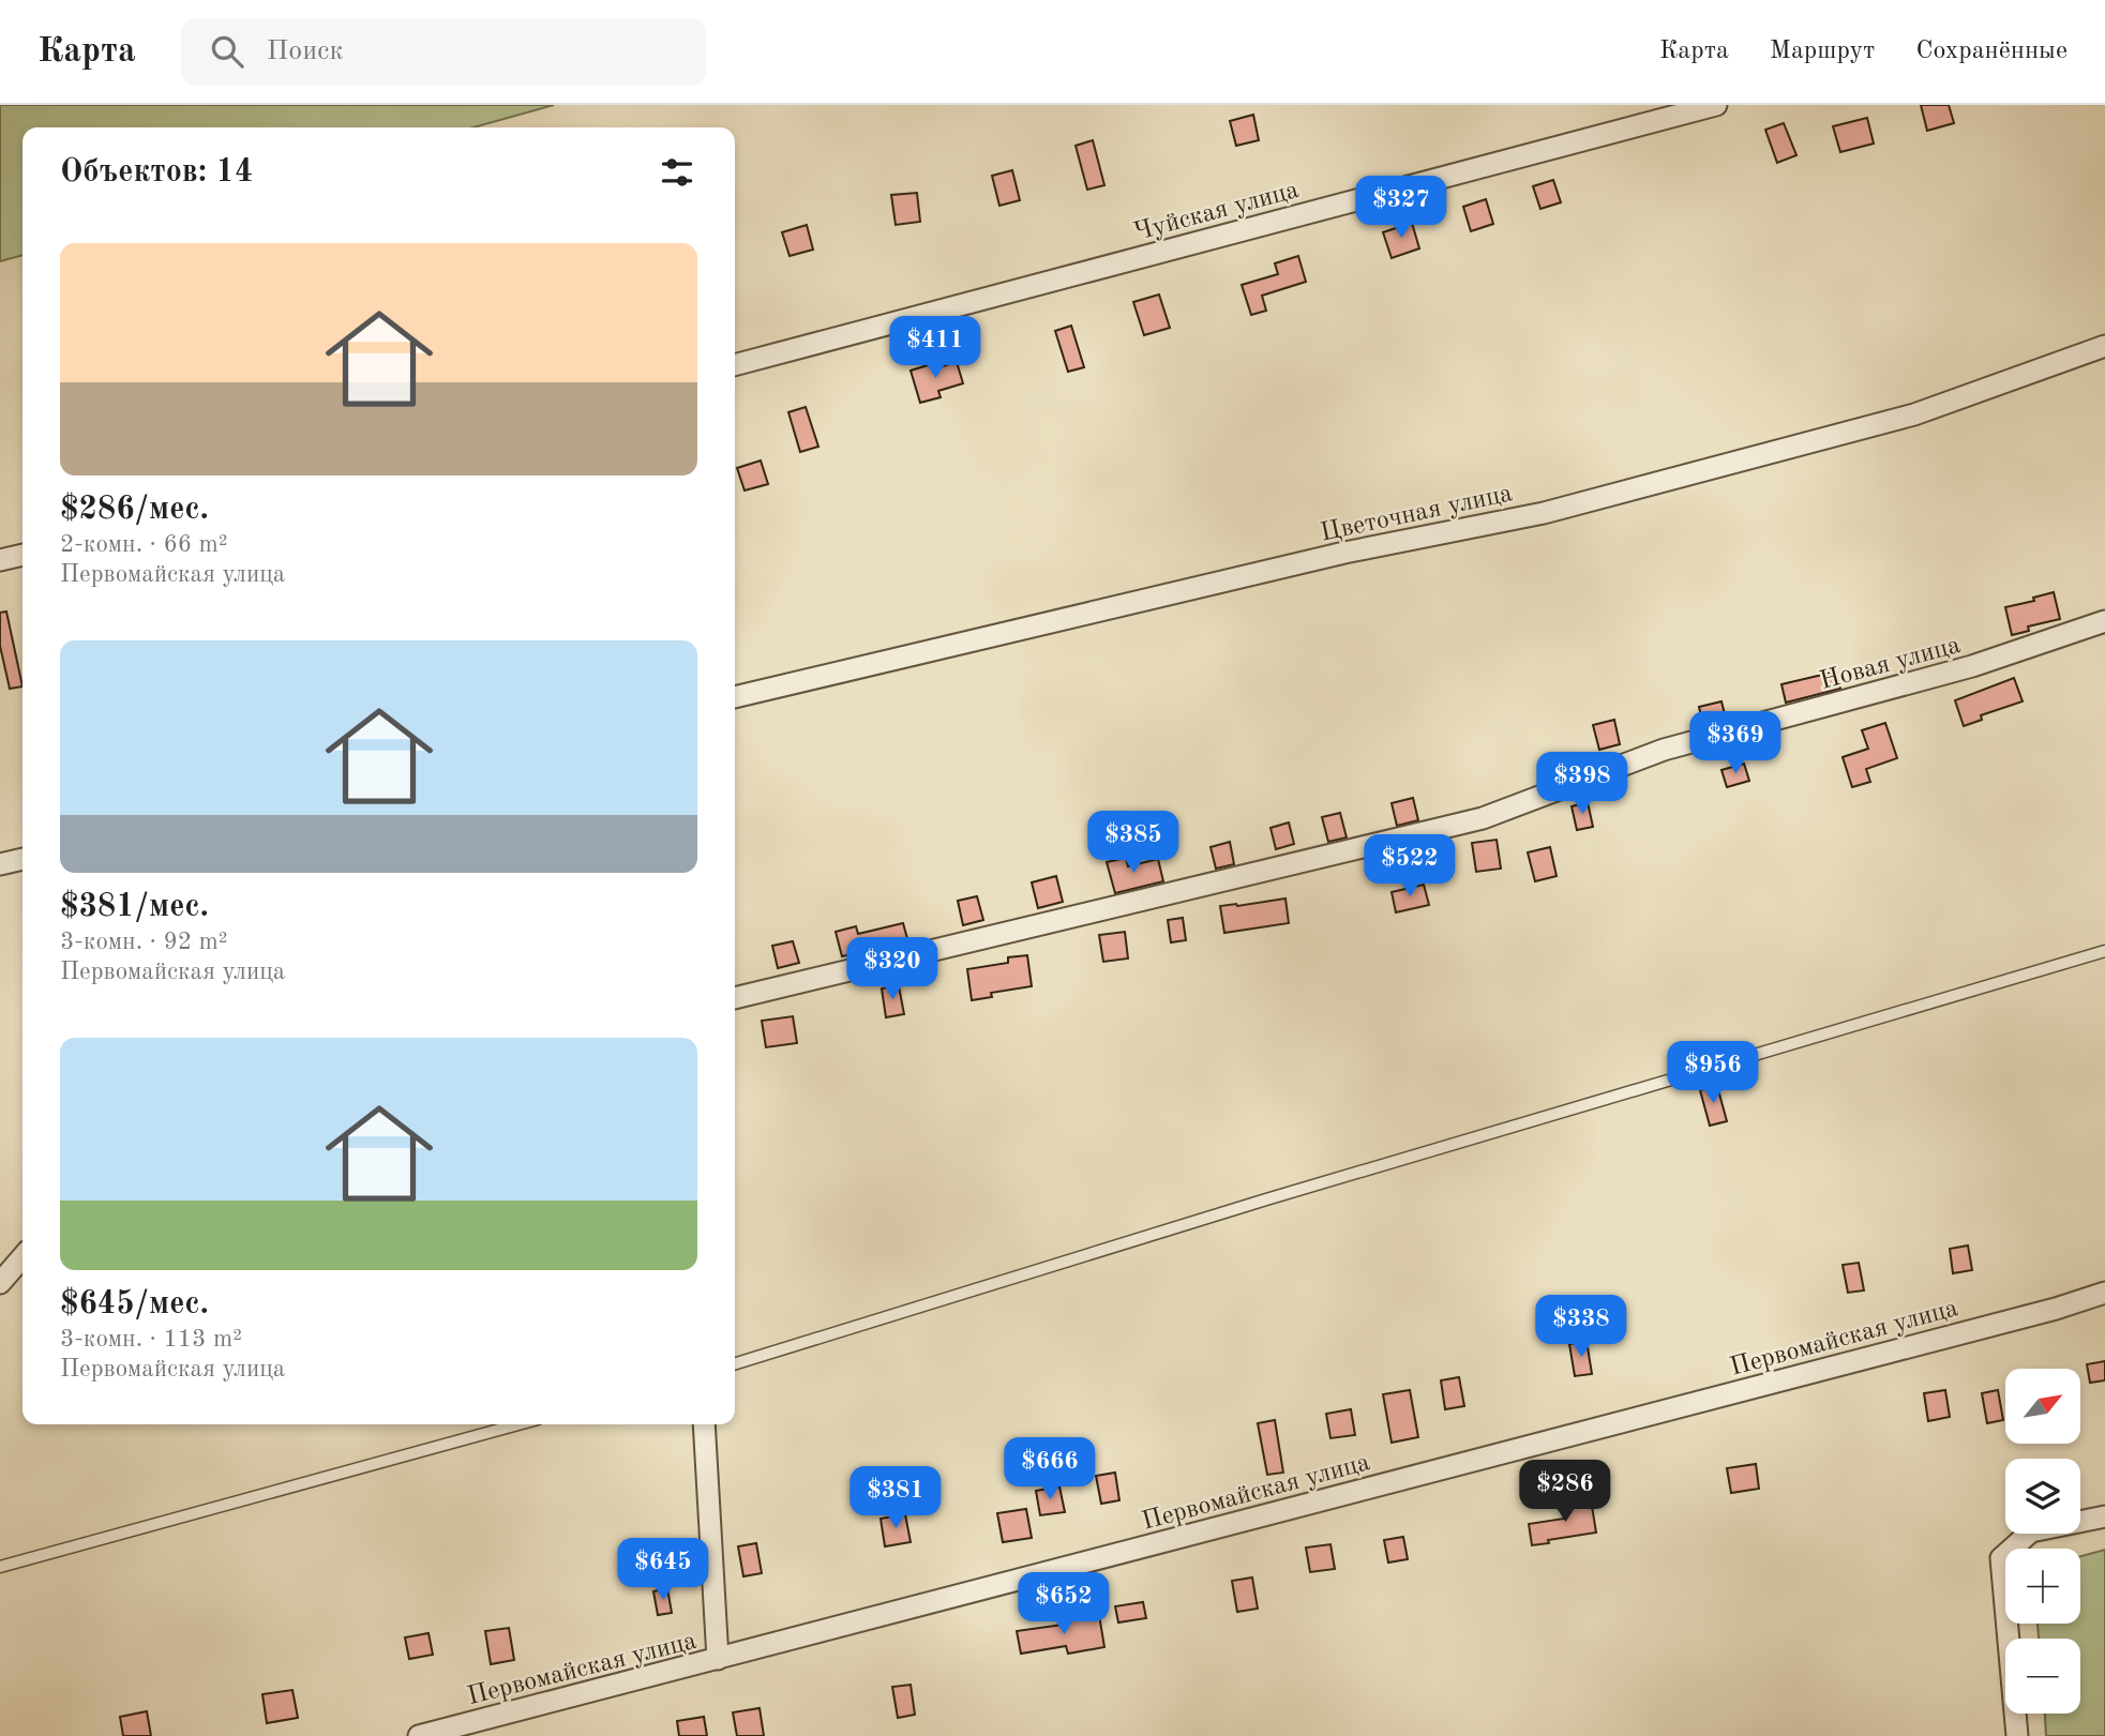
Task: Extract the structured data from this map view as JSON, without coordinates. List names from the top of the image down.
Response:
{
  "streets": {
    "street": [
      "Чуйская улица",
      "Цветочная улица",
      "Новая улица",
      "Первомайская улица"
    ]
  },
  "north": "top right",
  "page": {
    "header": "Карта",
    "search": "Поиск",
    "nav": ["Карта", "Маршрут", "Сохранённые"],
    "heading": "Объектов: 14",
    "price": [
      "$327",
      "$411",
      "$369",
      "$398",
      "$385",
      "$522",
      "$320",
      "$956",
      "$338",
      "$666",
      "$286",
      "$381",
      "$645",
      "$652"
    ],
    "list": [
      {
        "name": "$286/мес.",
        "note": "2-комн. · 66 m² · Первомайская улица"
      },
      {
        "name": "$381/мес.",
        "note": "3-комн. · 92 m² · Первомайская улица"
      },
      {
        "name": "$645/мес.",
        "note": "3-комн. · 113 m² · Первомайская улица"
      }
    ],
    "map_buttons": ["+", "−"]
  }
}
